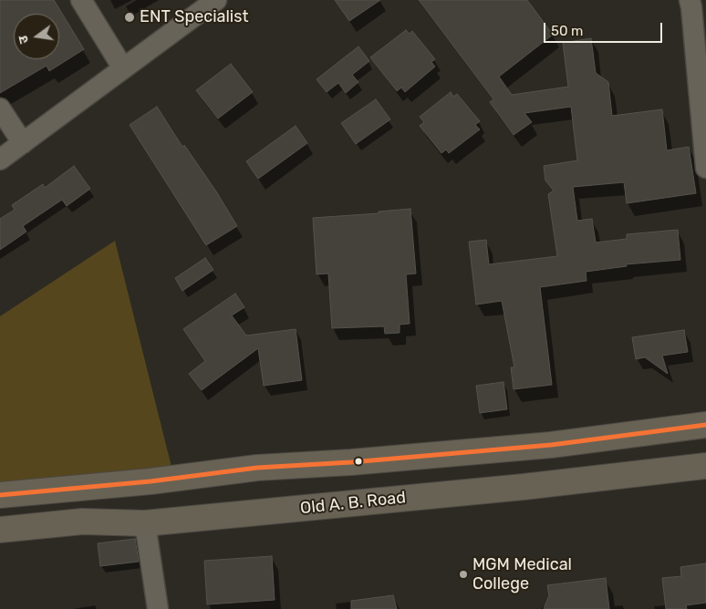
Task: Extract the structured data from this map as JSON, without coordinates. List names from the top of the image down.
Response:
{
  "streets": {
    "main road": ["Old A. B. Road"]
  },
  "places": ["ENT Specialist", "MGM Medical College"],
  "scale_bar": "50 m",
  "north": "left"
}
